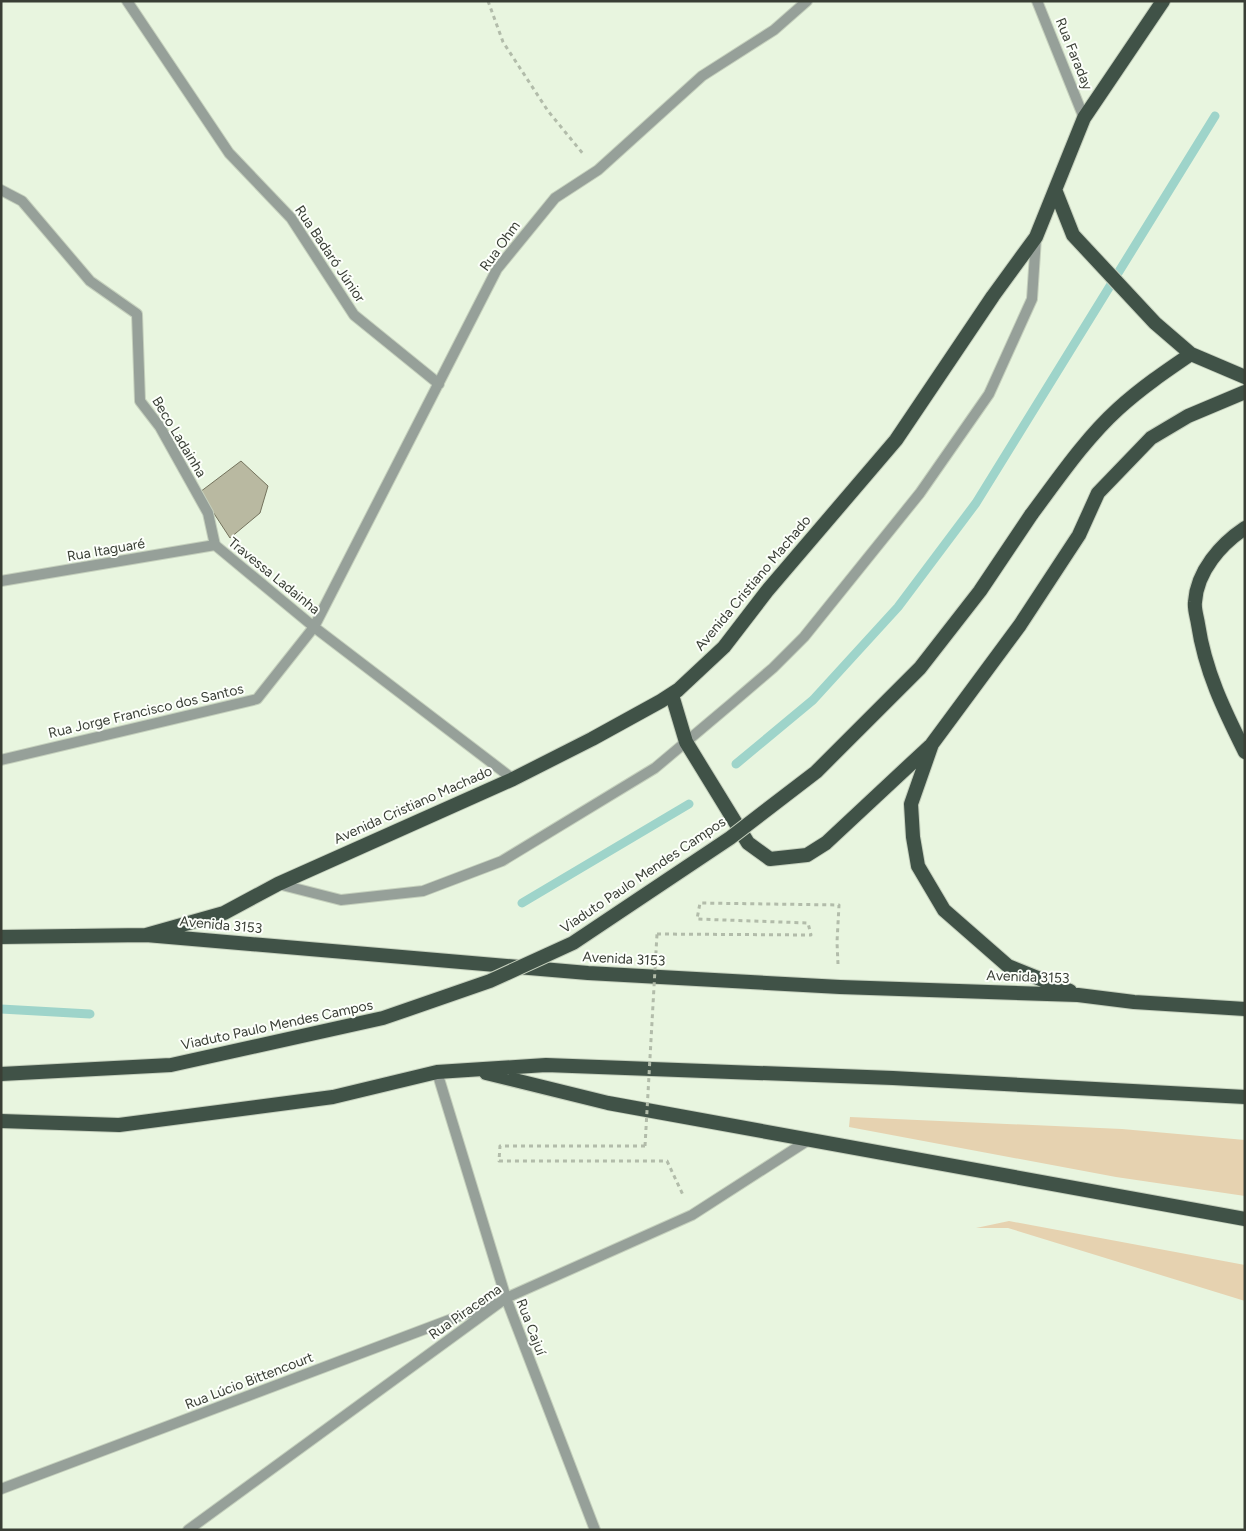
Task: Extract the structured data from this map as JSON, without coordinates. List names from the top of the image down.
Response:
{
  "streets": {
    "highway": ["Avenida Cristiano Machado", "Viaduto Paulo Mendes Campos", "Avenida 3153"],
    "street": [
      "Rua Faraday",
      "Rua Ohm",
      "Rua Badaró Júnior",
      "Beco Ladainha",
      "Rua Itaguaré",
      "Travessa Ladainha",
      "Rua Jorge Francisco dos Santos",
      "Rua Piracema",
      "Rua Cajuí",
      "Rua Lúcio Bittencourt"
    ]
  },
  "crossings": [
    ["Rua Faraday", "Avenida Cristiano Machado"],
    ["Rua Ohm", "Rua Badaró Júnior"],
    ["Rua Ohm", "Travessa Ladainha"],
    ["Rua Ohm", "Rua Jorge Francisco dos Santos"],
    ["Beco Ladainha", "Rua Itaguaré"],
    ["Beco Ladainha", "Travessa Ladainha"],
    ["Rua Itaguaré", "Travessa Ladainha"],
    ["Travessa Ladainha", "Rua Jorge Francisco dos Santos"],
    ["Avenida Cristiano Machado", "Avenida 3153"],
    ["Rua Piracema", "Rua Cajuí"],
    ["Rua Piracema", "Rua Lúcio Bittencourt"],
    ["Rua Cajuí", "Rua Lúcio Bittencourt"]
  ]
}
